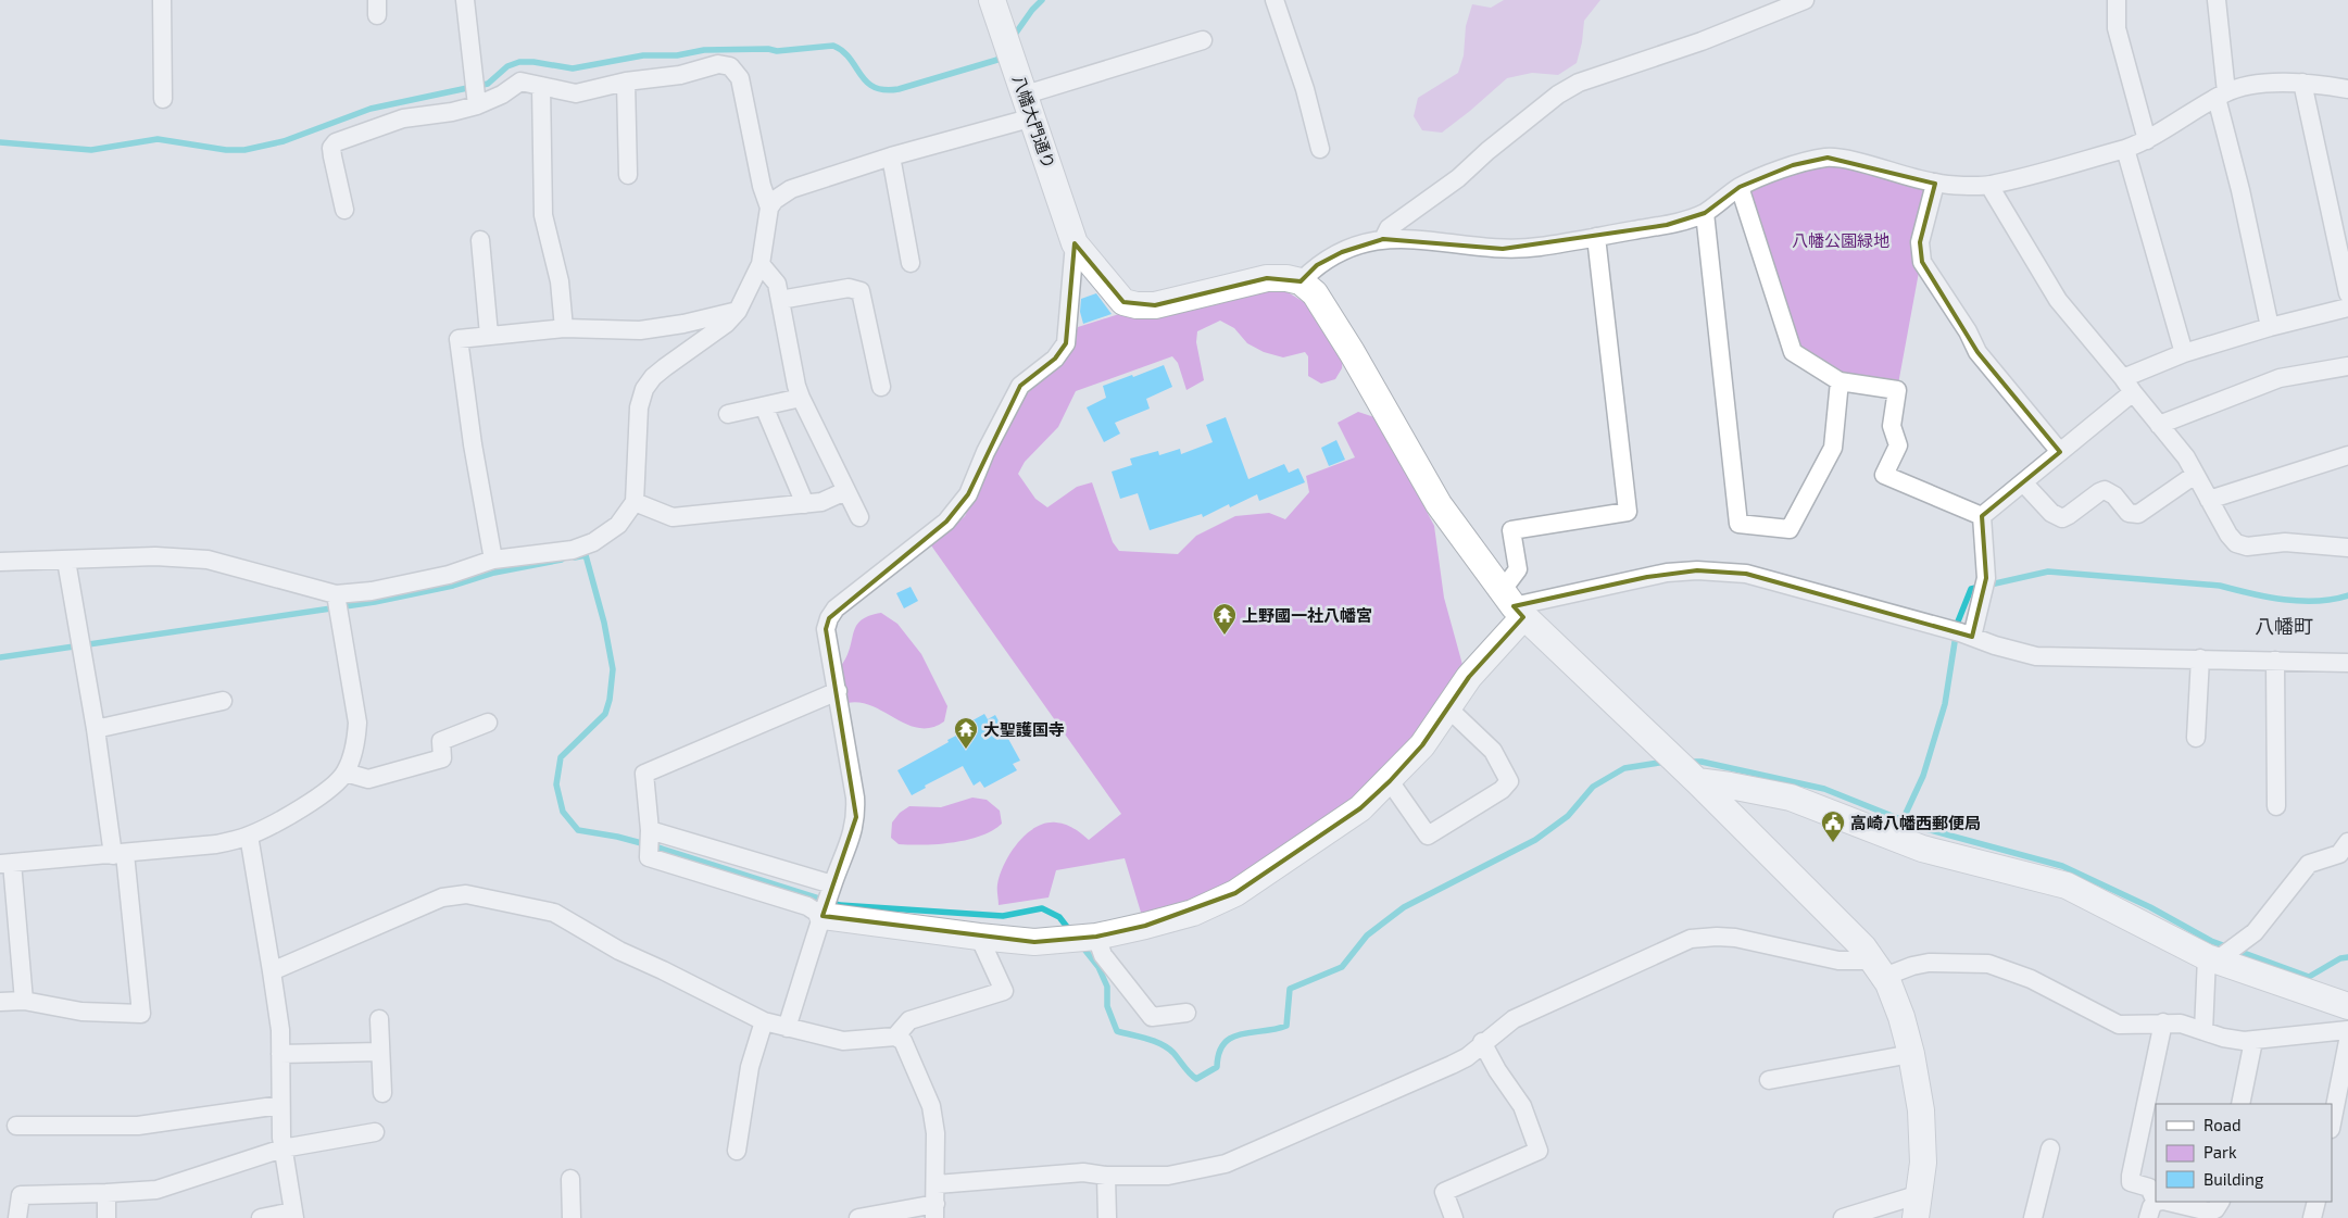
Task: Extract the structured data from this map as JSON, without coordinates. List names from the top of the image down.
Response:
{
  "streets": {
    "street": ["八幡大門通り"]
  },
  "districts": ["八幡町"],
  "parks": ["八幡公園緑地"],
  "places": {
    "temple": ["上野國一社八幡宮", "大聖護国寺"],
    "public building": ["高崎八幡西郵便局"]
  },
  "legend": ["Road", "Park", "Building"]
}
